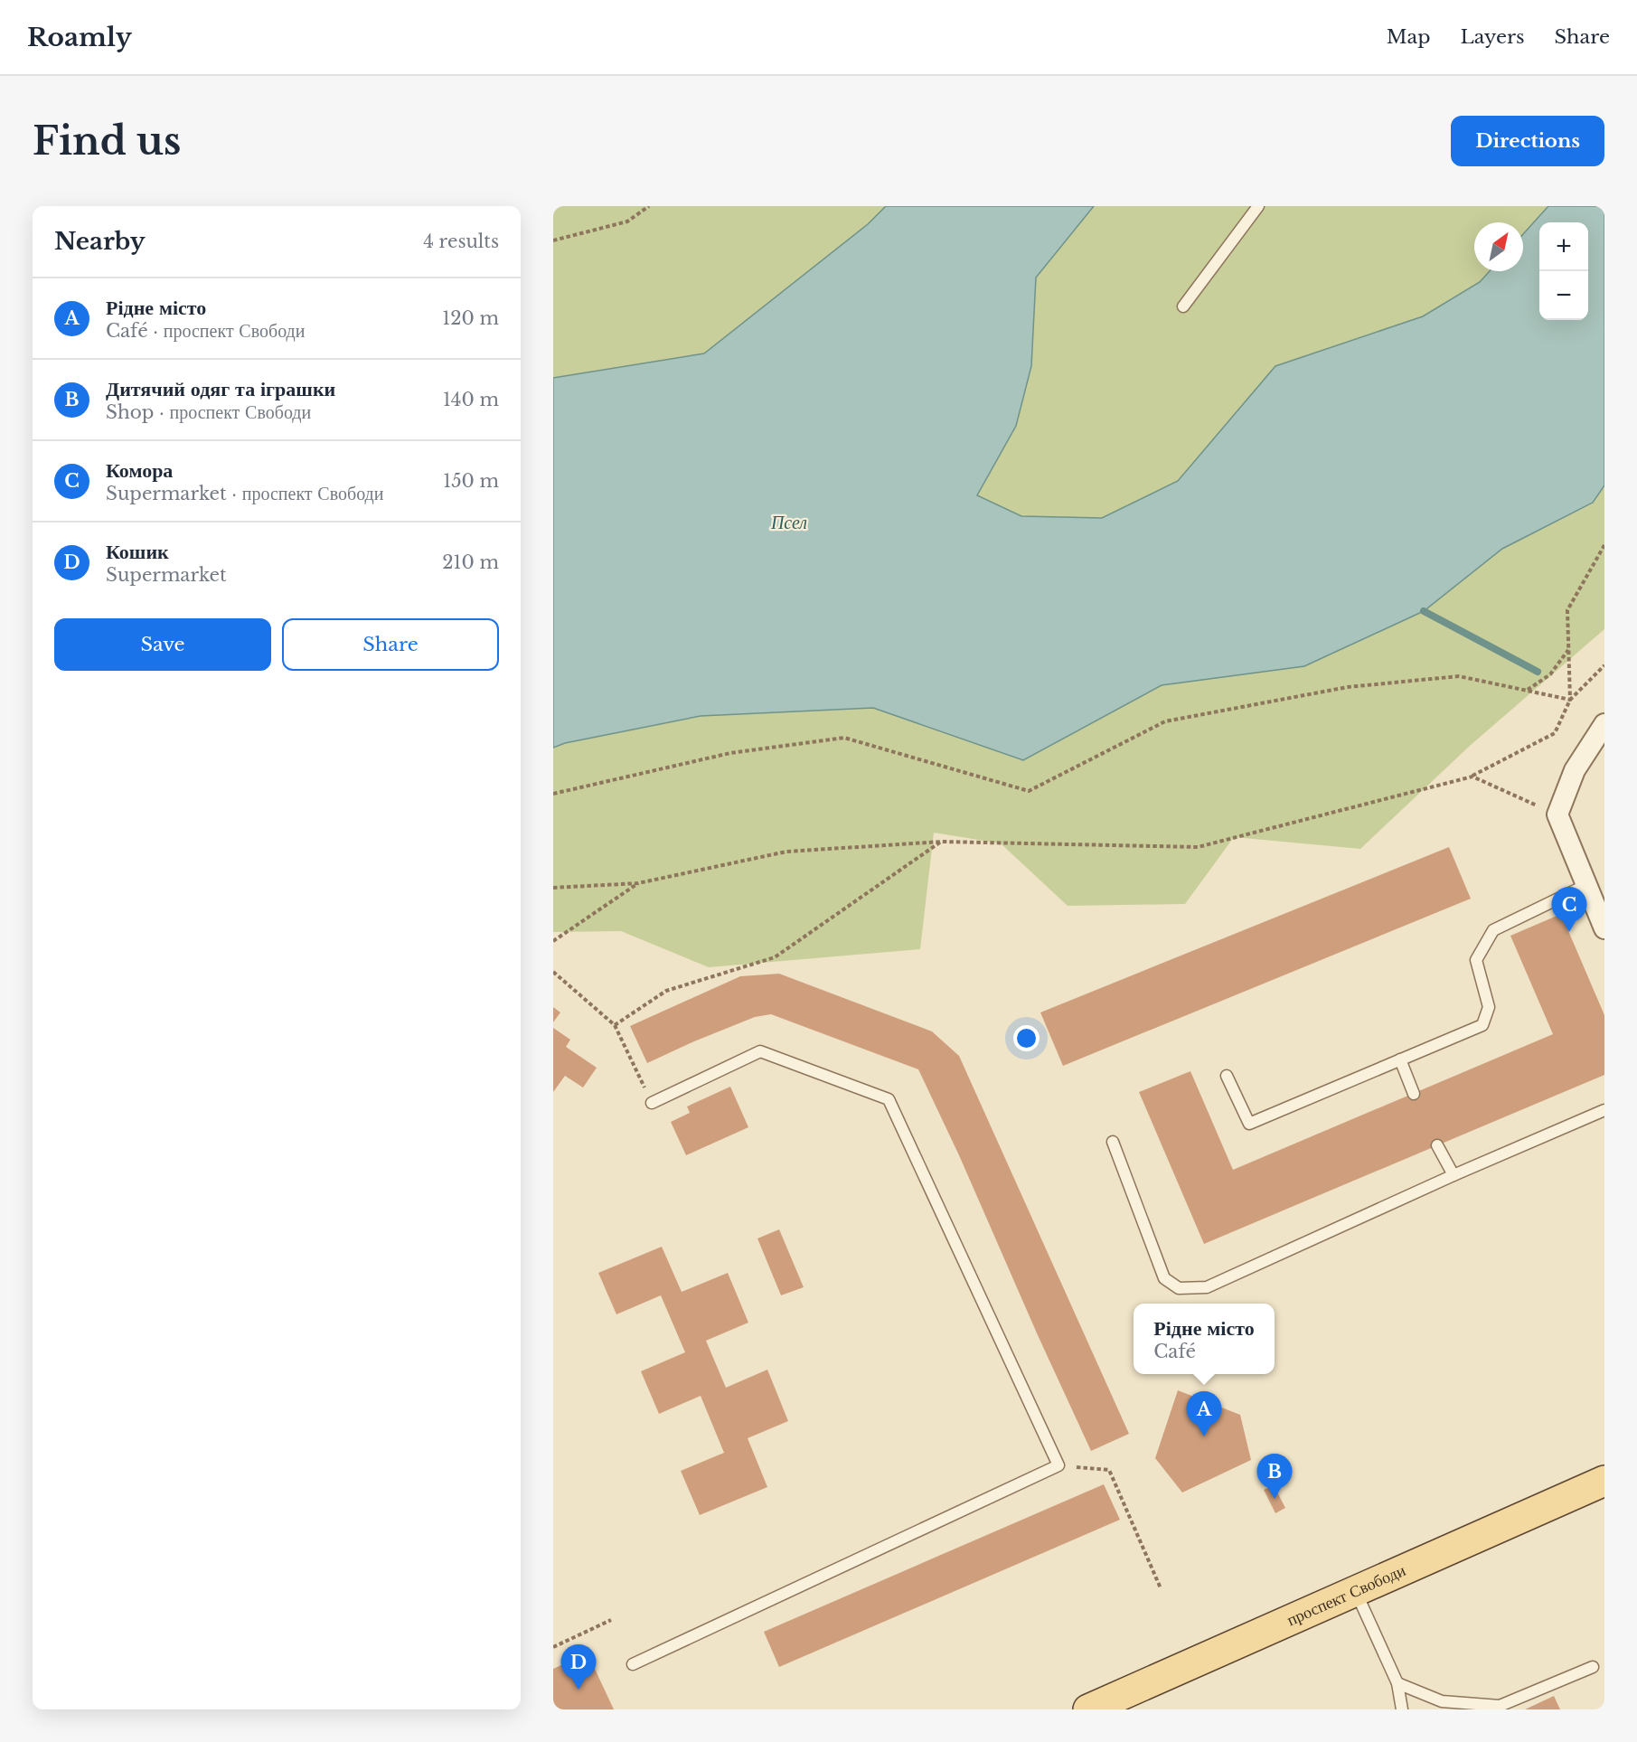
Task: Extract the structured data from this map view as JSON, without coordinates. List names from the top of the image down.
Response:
{
  "streets": {
    "main road": ["проспект Свободи"]
  },
  "water": ["Псел"],
  "north": "top right",
  "page": {
    "header": "Roamly",
    "nav": ["Map", "Layers", "Share"],
    "buttons": [
      "Directions",
      ["Save", "Share"]
    ],
    "title": "Find us",
    "heading": ["Nearby", "4 results"],
    "map_buttons": ["+", "−"],
    "list": [
      {
        "mark": "A",
        "name": "Рідне місто",
        "note": "Café · проспект Свободи",
        "value": "120 m"
      },
      {
        "mark": "B",
        "name": "Дитячий одяг та іграшки",
        "note": "Shop · проспект Свободи",
        "value": "140 m"
      },
      {
        "mark": "C",
        "name": "Комора",
        "note": "Supermarket · проспект Свободи",
        "value": "150 m"
      },
      {
        "mark": "D",
        "name": "Кошик",
        "note": "Supermarket",
        "value": "210 m"
      }
    ],
    "pins": [
      "C",
      "A",
      "B",
      "D"
    ],
    "popup": ["Рідне місто", "Café"]
  }
}
